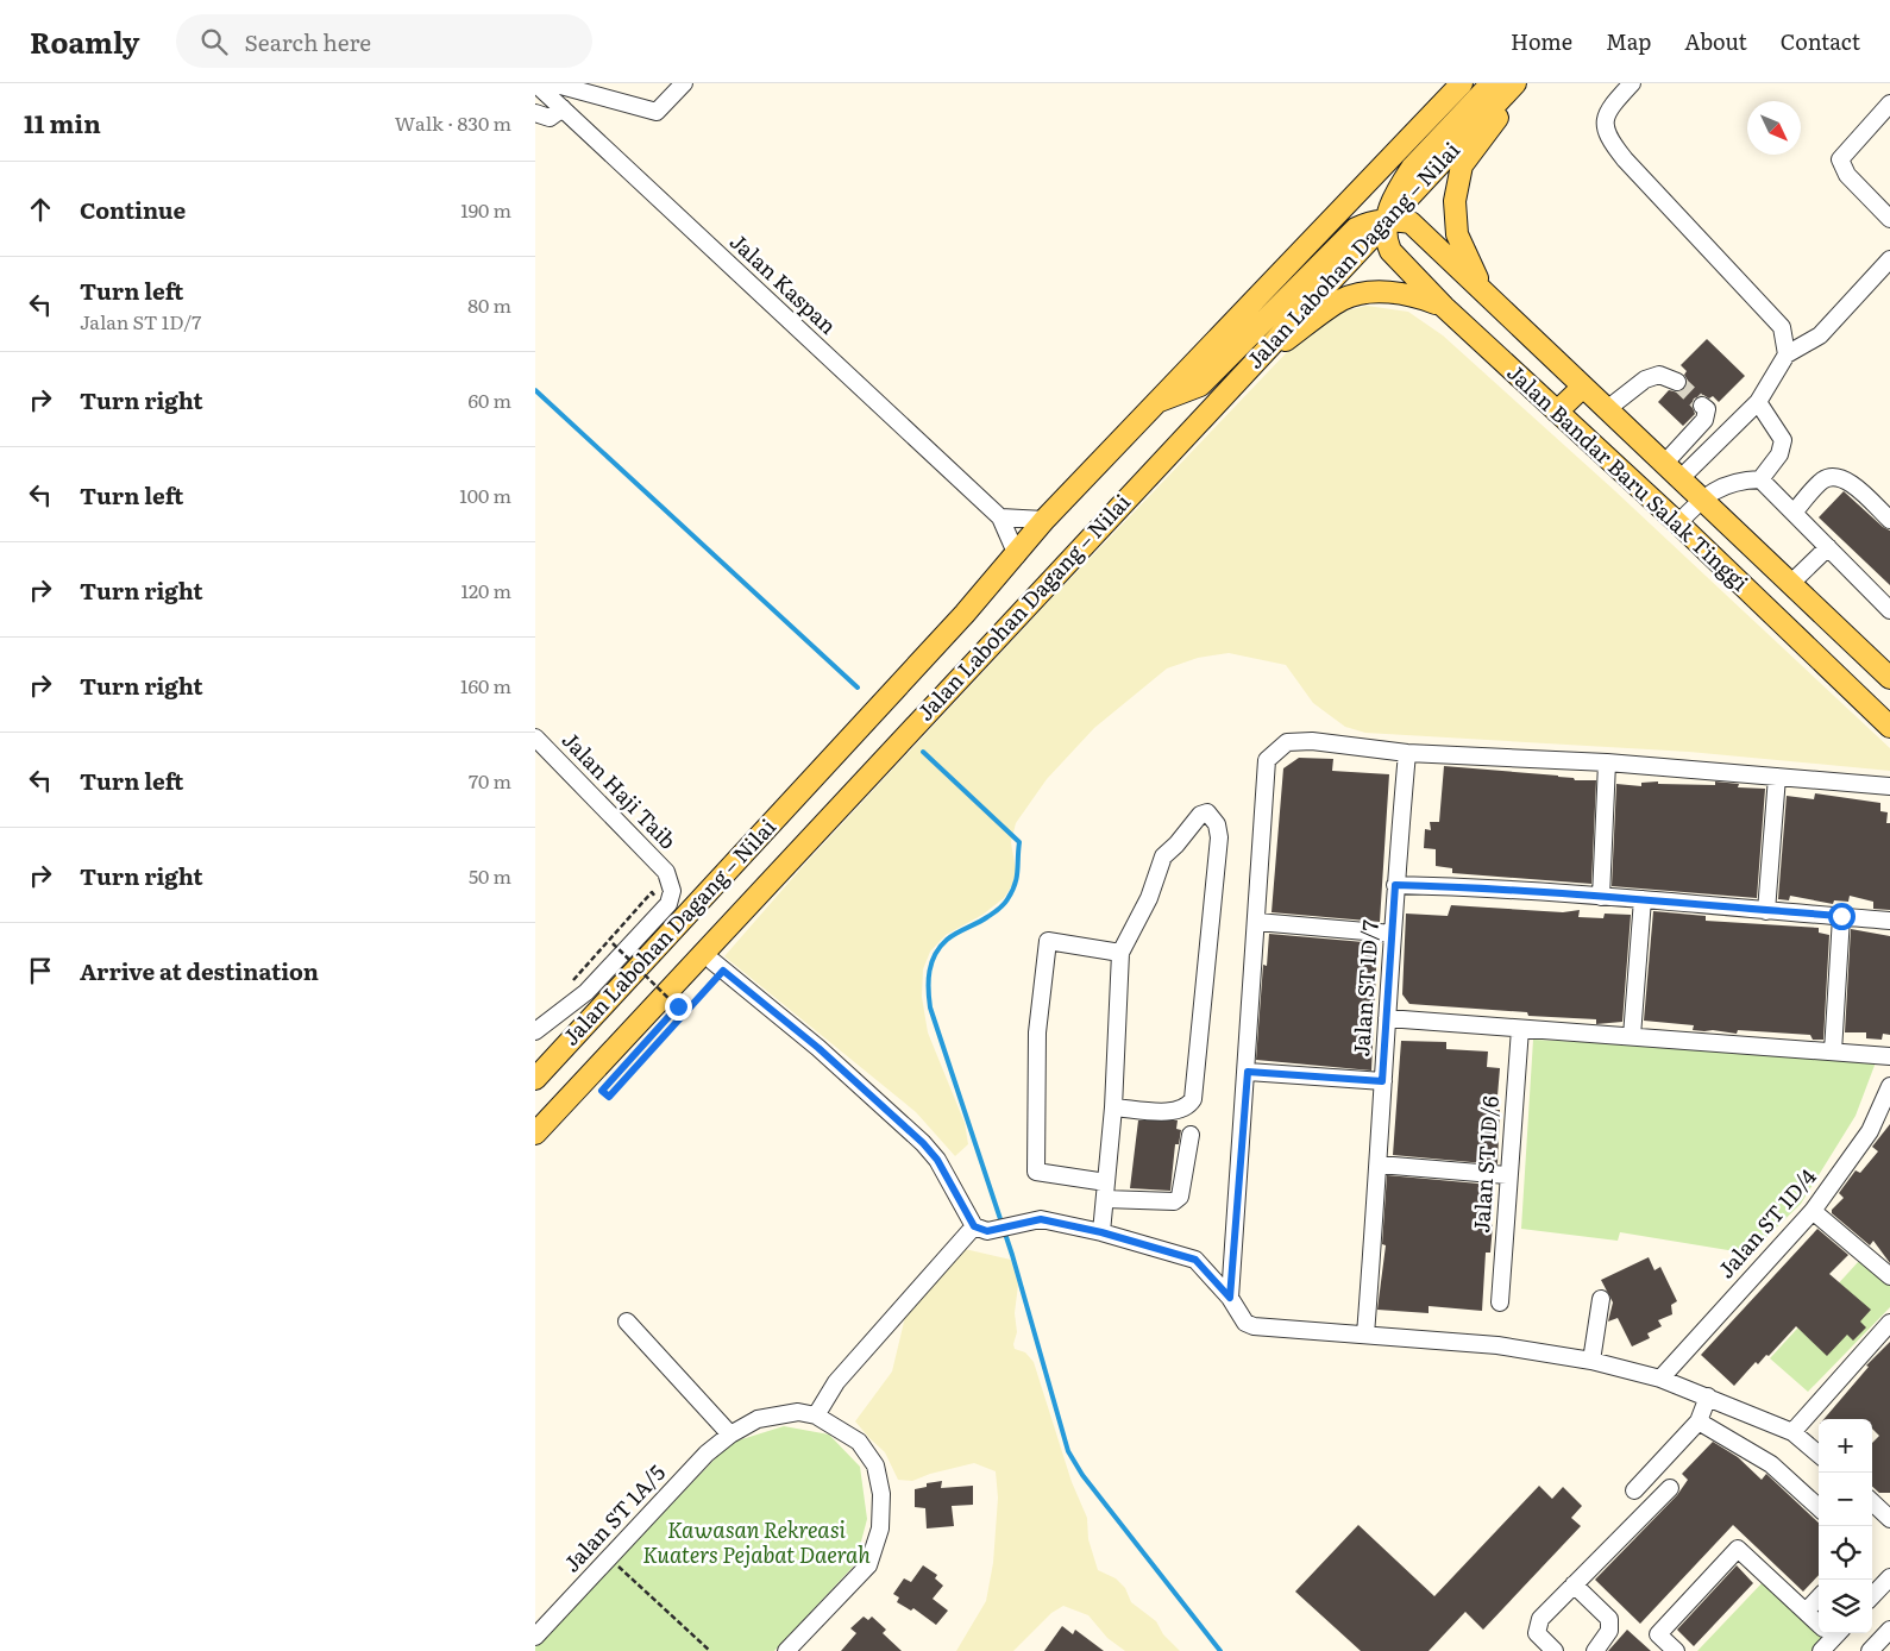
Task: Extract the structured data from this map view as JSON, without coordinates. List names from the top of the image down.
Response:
{
  "streets": {
    "main road": ["Jalan Labohan Dagang ‒ Nilai", "Jalan Bandar Baru Salak Tinggi"],
    "street": [
      "Jalan Kaspan",
      "Jalan Haji Taib",
      "Jalan ST 1D/7",
      "Jalan ST 1D/6",
      "Jalan ST 1D/4",
      "Jalan ST 1A/5"
    ]
  },
  "crossings": [
    ["Jalan Labohan Dagang ‒ Nilai", "Jalan Bandar Baru Salak Tinggi"]
  ],
  "parks": ["Kawasan Rekreasi Kuaters Pejabat Daerah"],
  "north": "bottom right",
  "page": {
    "header": "Roamly",
    "search": "Search here",
    "nav": [
      "Home",
      "Map",
      "About",
      "Contact"
    ],
    "heading": ["11 min", "Walk · 830 m"],
    "list": [
      ["Continue", "190 m"],
      ["Turn left", "Jalan ST 1D/7", "80 m"],
      ["Turn right", "60 m"],
      ["Turn left", "100 m"],
      ["Turn right", "120 m"],
      ["Turn right", "160 m"],
      ["Turn left", "70 m"],
      ["Turn right", "50 m"],
      "Arrive at destination"
    ],
    "map_buttons": ["+", "−"]
  }
}
